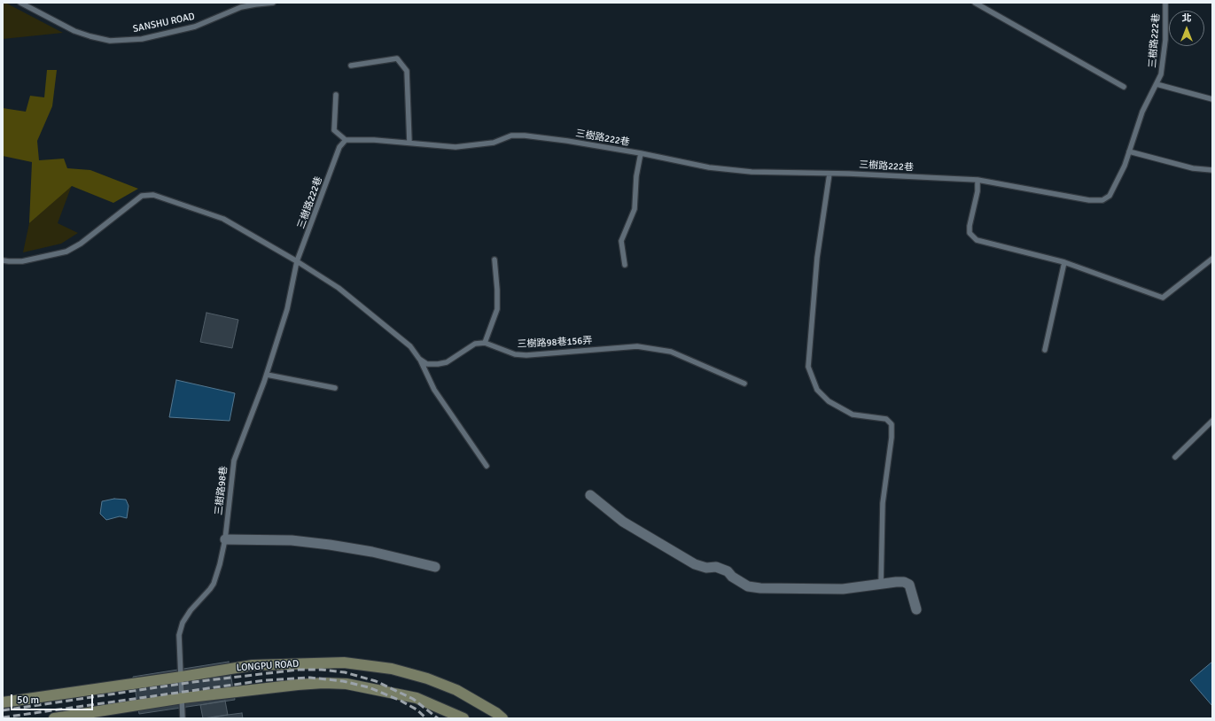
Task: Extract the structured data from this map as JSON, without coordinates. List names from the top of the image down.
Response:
{
  "streets": {
    "street": ["LONGPU ROAD"],
    "lane": [
      "SANSHU ROAD",
      "三樹路222巷",
      "三樹路98巷156弄",
      "三樹路98巷"
    ]
  },
  "crossings": [
    ["三樹路222巷", "三樹路98巷"],
    ["三樹路98巷", "LONGPU ROAD"]
  ],
  "scale_bar": "50 m",
  "north": "top"
}
